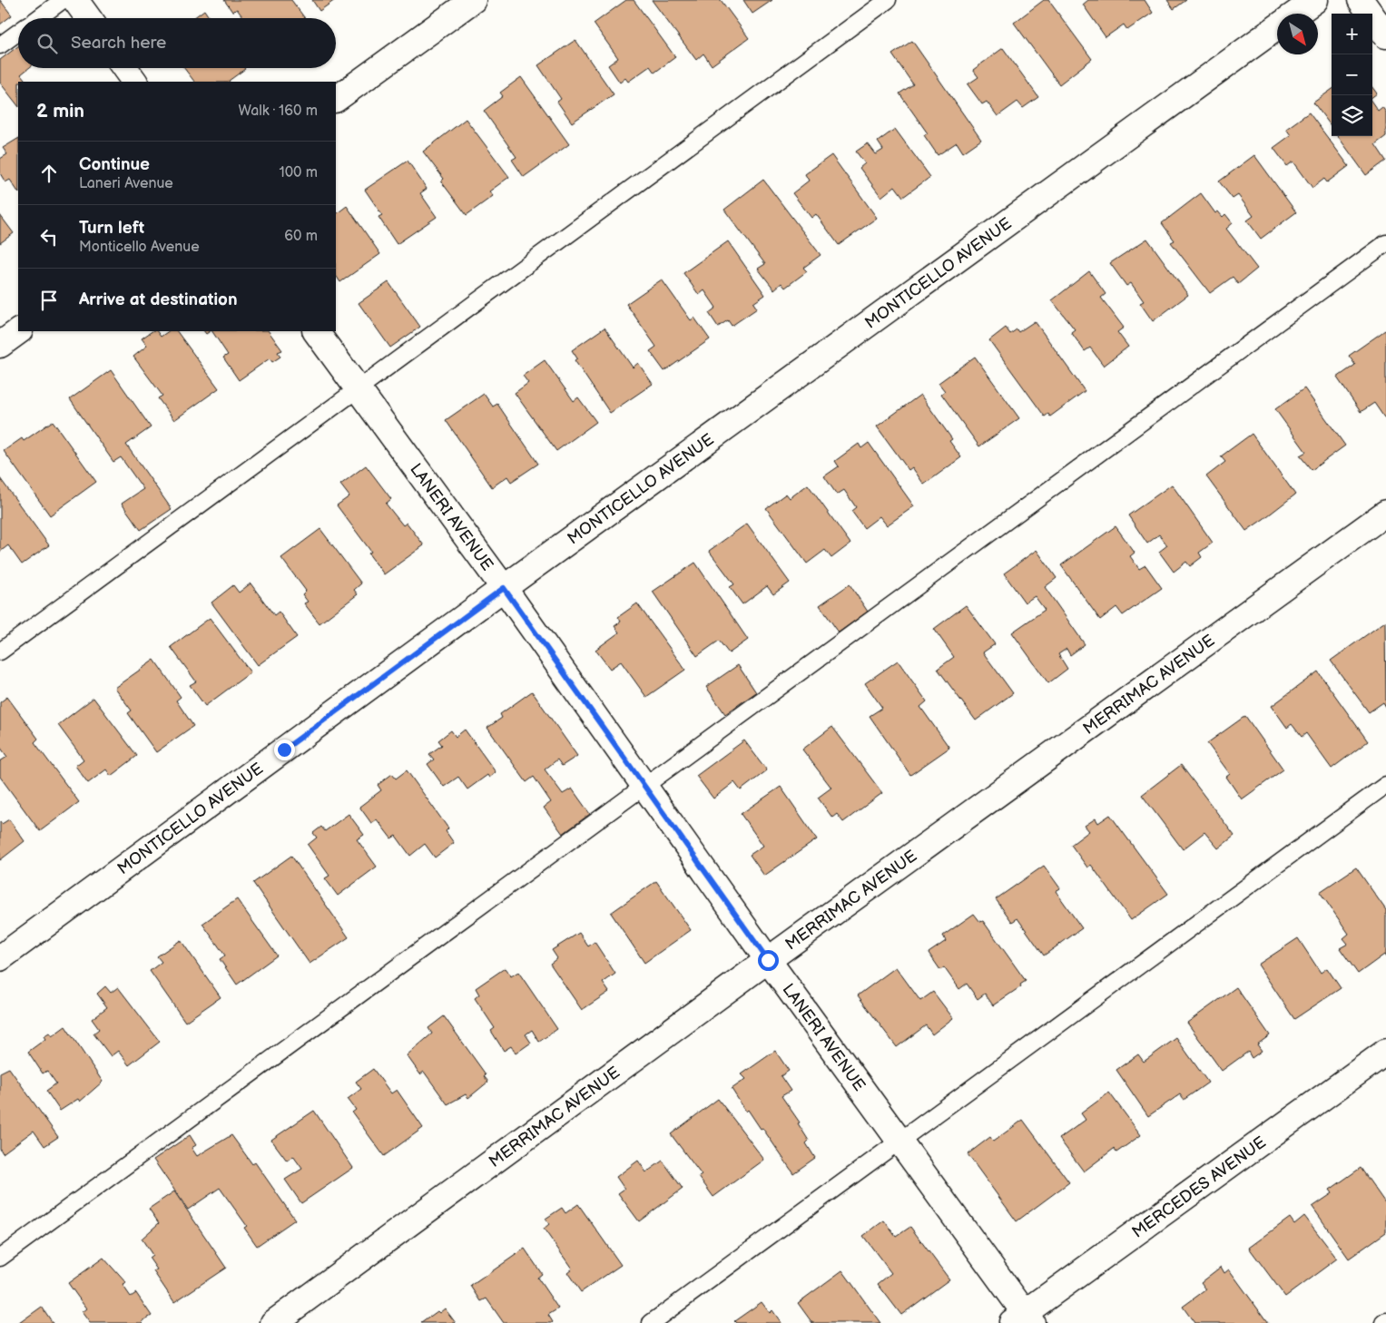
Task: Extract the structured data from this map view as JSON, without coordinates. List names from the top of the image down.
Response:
{
  "streets": {
    "street": [
      "MONTICELLO AVENUE",
      "LANERI AVENUE",
      "MERRIMAC AVENUE",
      "MERCEDES AVENUE"
    ]
  },
  "crossings": [
    ["MONTICELLO AVENUE", "LANERI AVENUE"],
    ["LANERI AVENUE", "MERRIMAC AVENUE"],
    ["LANERI AVENUE", "MERCEDES AVENUE"]
  ],
  "north": "bottom right",
  "page": {
    "map_buttons": ["+", "−"],
    "search": "Search here",
    "heading": ["2 min", "Walk · 160 m"],
    "list": [
      ["Continue", "Laneri Avenue", "100 m"],
      ["Turn left", "Monticello Avenue", "60 m"],
      "Arrive at destination"
    ]
  }
}
